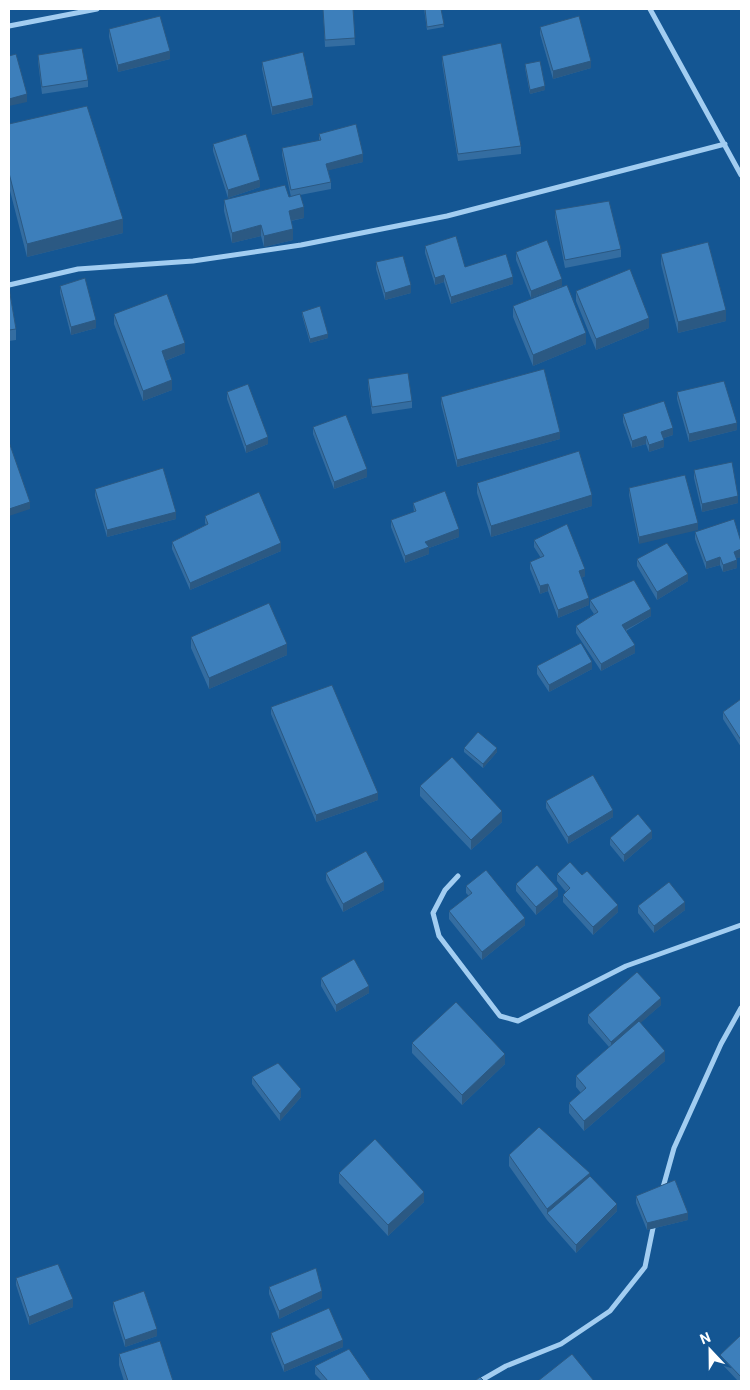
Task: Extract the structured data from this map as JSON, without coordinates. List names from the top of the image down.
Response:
{
  "north": "top"
}
